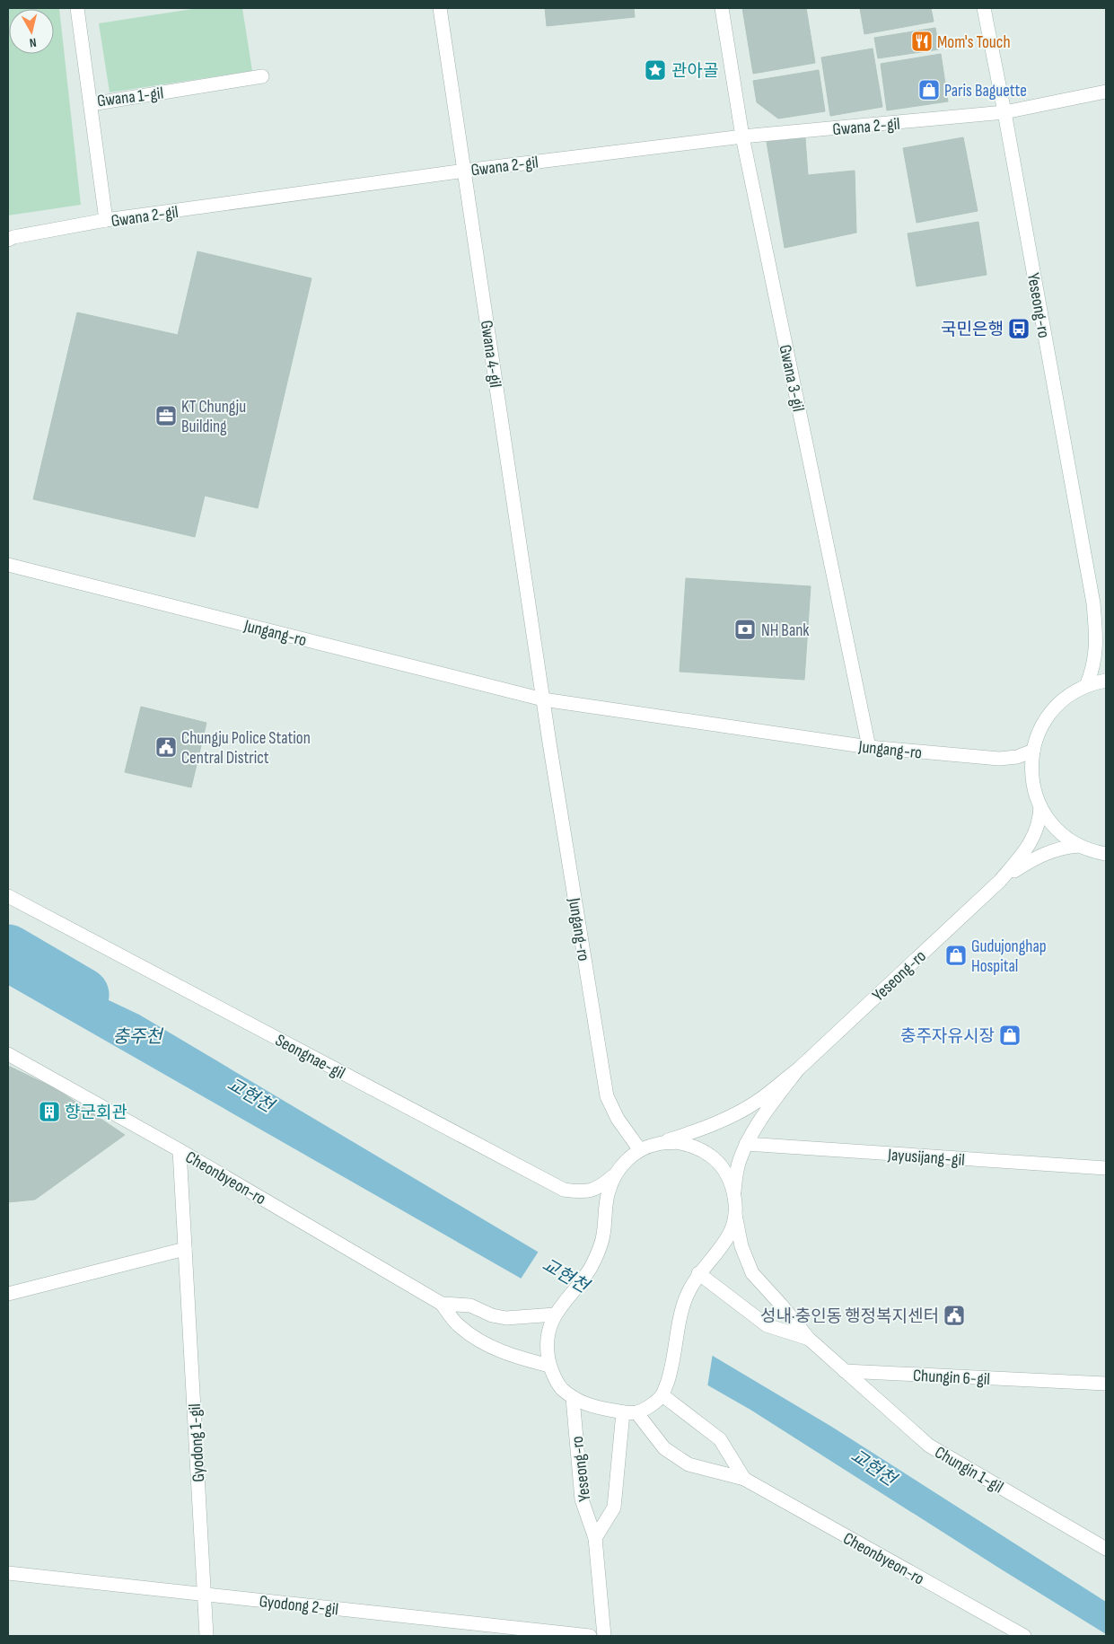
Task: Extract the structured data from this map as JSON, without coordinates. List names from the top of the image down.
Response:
{
  "streets": {
    "street": [
      "Gwana 1-gil",
      "Gwana 2-gil",
      "Yeseong-ro",
      "Gwana 4-gil",
      "Gwana 3-gil",
      "Jungang-ro",
      "Seongnae-gil",
      "Jayusijang-gil",
      "Cheonbyeon-ro",
      "Chungin 6-gil",
      "Gyodong 1-gil",
      "Chungin 1-gil",
      "Gyodong 2-gil"
    ]
  },
  "crossings": [
    ["Gwana 2-gil", "Yeseong-ro"],
    ["Gwana 2-gil", "Gwana 4-gil"],
    ["Gwana 2-gil", "Gwana 3-gil"],
    ["Yeseong-ro", "Jungang-ro"],
    ["Yeseong-ro", "Seongnae-gil"],
    ["Yeseong-ro", "Jayusijang-gil"],
    ["Yeseong-ro", "Cheonbyeon-ro"],
    ["Gwana 4-gil", "Jungang-ro"],
    ["Gwana 3-gil", "Jungang-ro"],
    ["Cheonbyeon-ro", "Gyodong 1-gil"],
    ["Chungin 6-gil", "Chungin 1-gil"],
    ["Gyodong 1-gil", "Gyodong 2-gil"]
  ],
  "water": ["충주천", "교현천"],
  "places": {
    "restaurant": ["Mom's Touch"],
    "place": ["관아골"],
    "shop": ["Paris Baguette", "Gudujonghap Hospital", "충주자유시장"],
    "bus stop": ["국민은행"],
    "office": ["KT Chungju Building"],
    "bank": ["NH Bank"],
    "public building": ["Chungju Police Station Central District", "성내·충인동 행정복지센터"],
    "building": ["향군회관"]
  },
  "north": "bottom"
}
